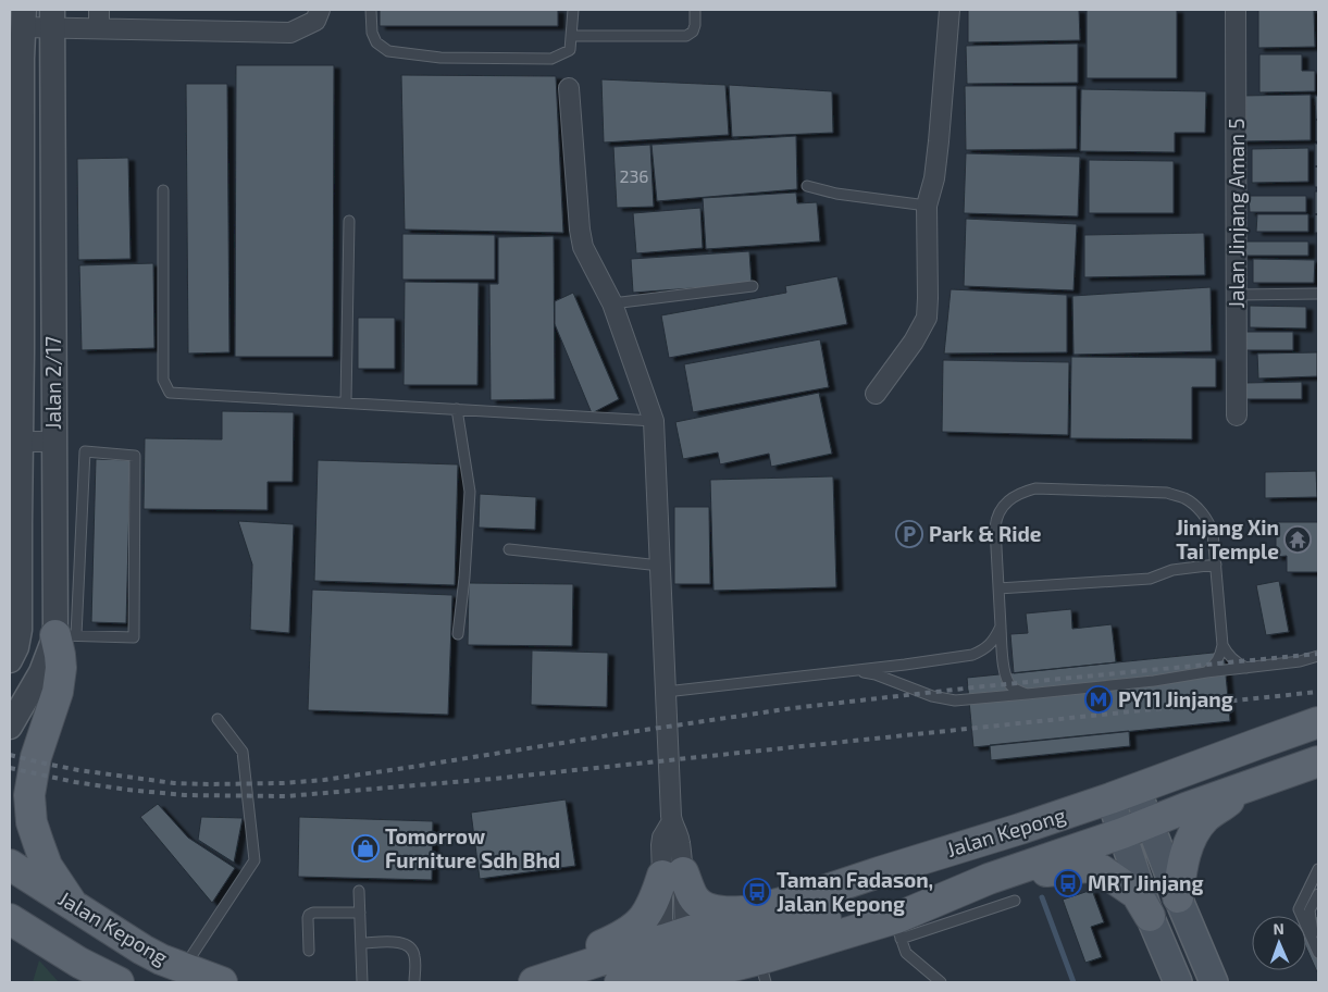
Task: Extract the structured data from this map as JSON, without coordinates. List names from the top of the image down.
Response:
{
  "streets": {
    "main road": ["Jalan Kepong"],
    "street": ["Jalan Jinjang Aman 5", "Jalan 2/17"]
  },
  "places": {
    "parking": ["Park & Ride"],
    "temple": ["Jinjang Xin Tai Temple"],
    "metro station": ["PY11 Jinjang"],
    "shop": ["Tomorrow Furniture Sdh Bhd"],
    "bus stop": ["MRT Jinjang", "Taman Fadason, Jalan Kepong"]
  },
  "house_numbers": ["236"],
  "north": "top"
}
